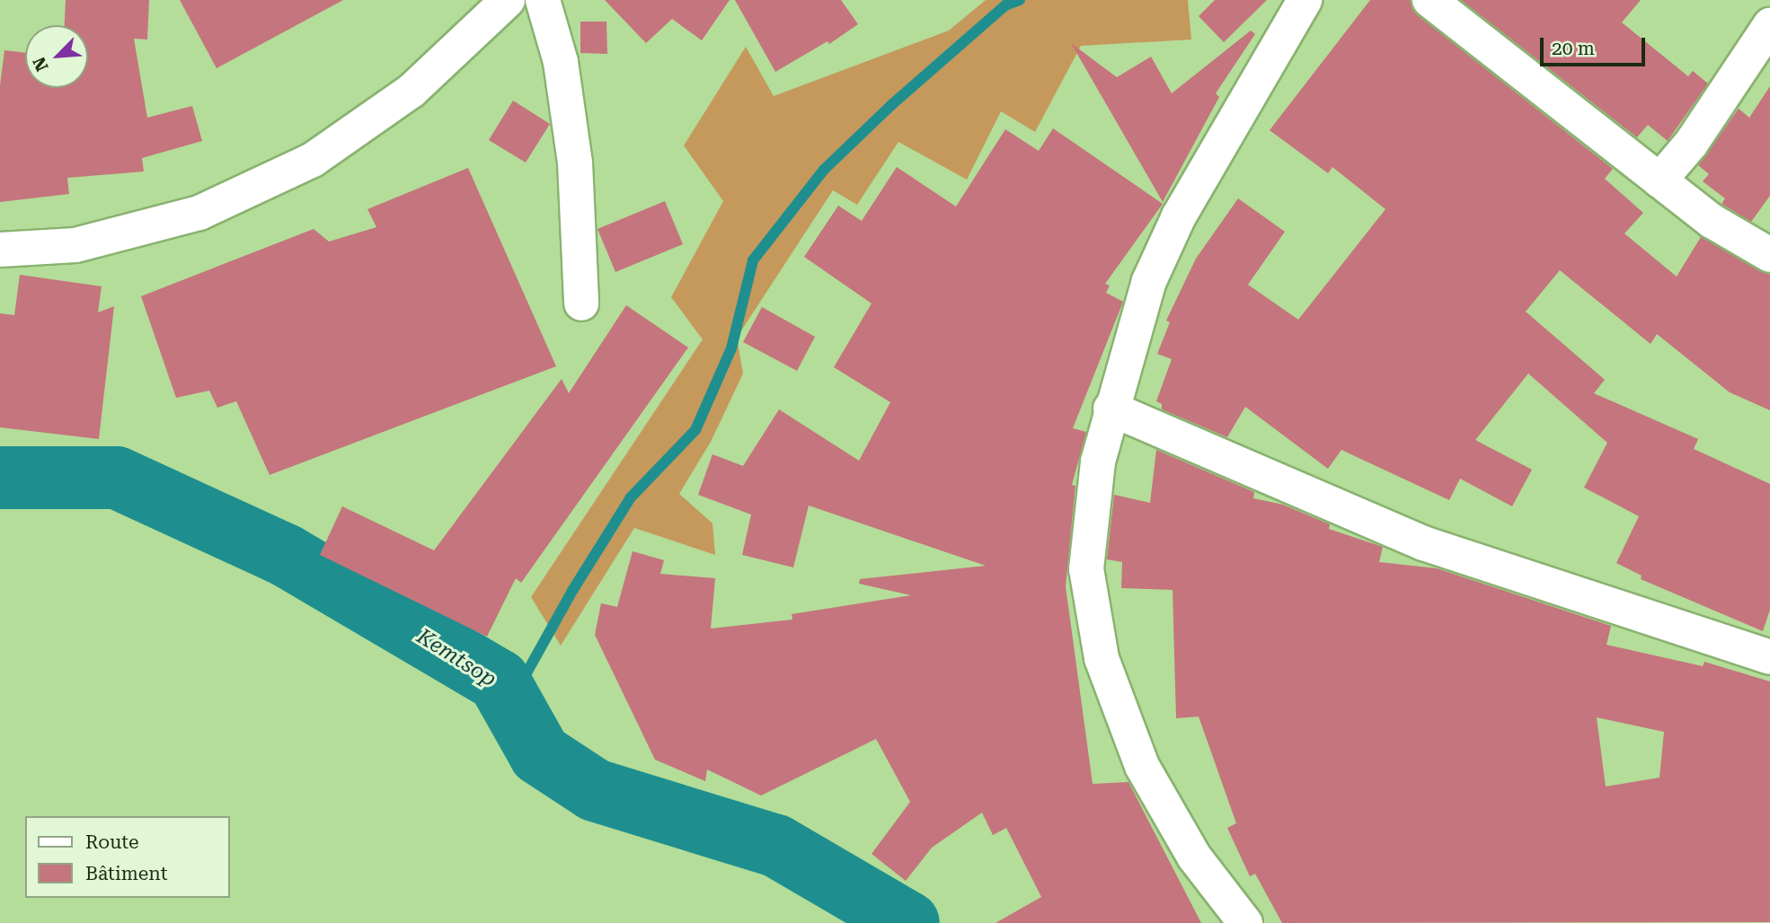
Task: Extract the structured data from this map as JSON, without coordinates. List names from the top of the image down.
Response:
{
  "water": ["Kemtsop"],
  "legend": ["Route", "Bâtiment"],
  "scale_bar": "20 m",
  "north": "bottom left"
}
